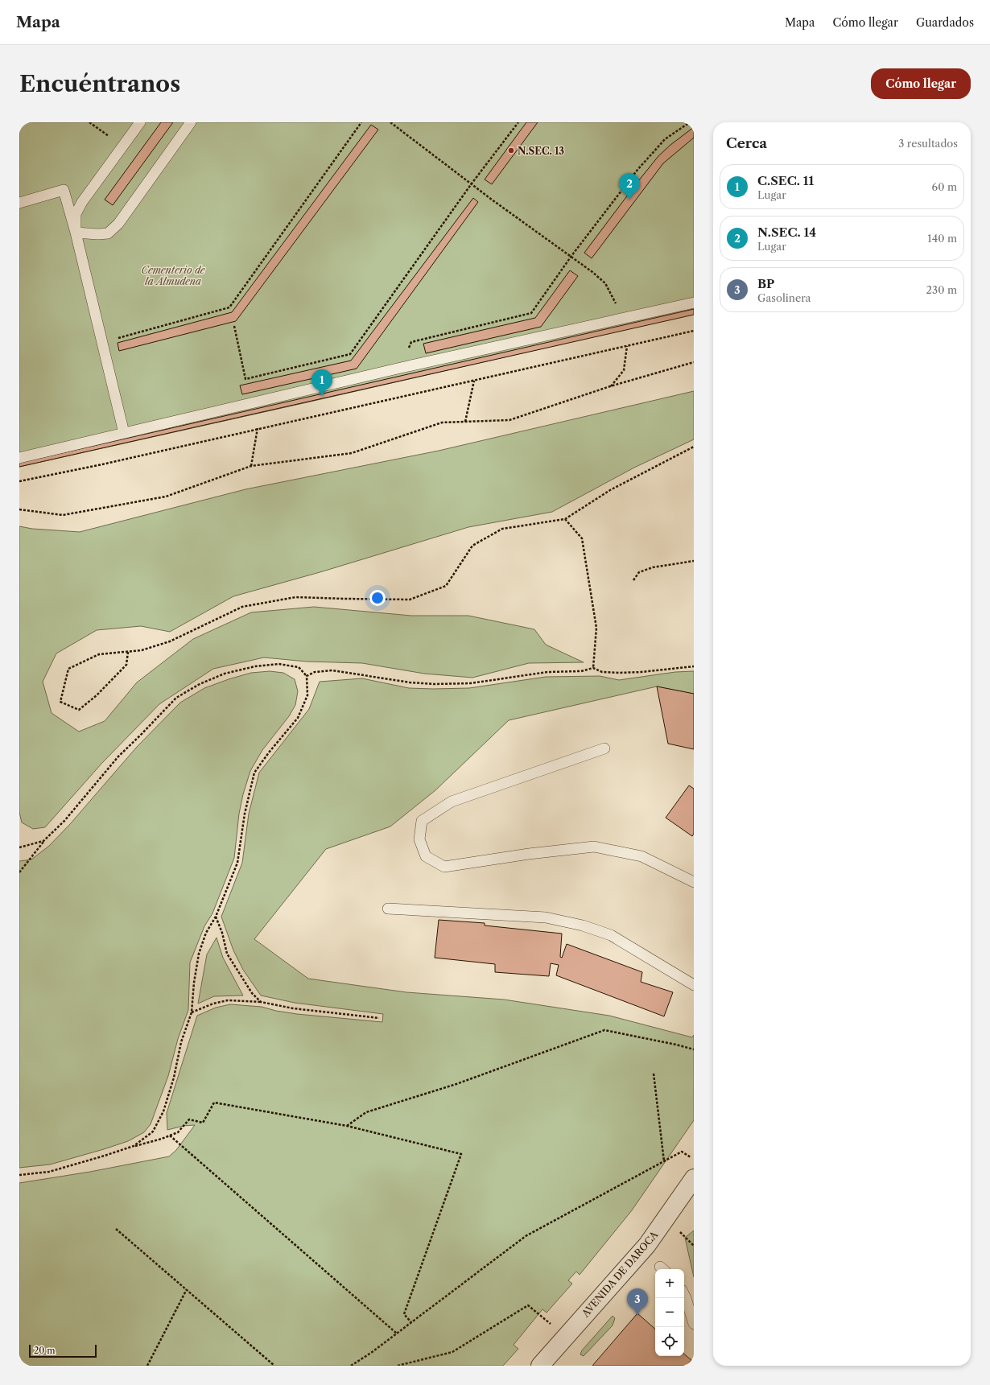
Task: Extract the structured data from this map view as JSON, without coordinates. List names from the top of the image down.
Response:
{
  "streets": {
    "street": ["AVENIDA DE DAROCA"]
  },
  "parks": ["Cementerio de la Almudena"],
  "places": ["N.SEC. 13"],
  "scale_bar": "20 m",
  "page": {
    "header": "Mapa",
    "nav": ["Mapa", "Cómo llegar", "Guardados"],
    "buttons": "Cómo llegar",
    "title": "Encuéntranos",
    "heading": ["Cerca", "3 resultados"],
    "list": [
      {
        "mark": "1",
        "name": "C.SEC. 11",
        "note": "Lugar",
        "value": "60 m"
      },
      {
        "mark": "2",
        "name": "N.SEC. 14",
        "note": "Lugar",
        "value": "140 m"
      },
      {
        "mark": "3",
        "name": "BP",
        "note": "Gasolinera",
        "value": "230 m"
      }
    ],
    "pins": ["2", "1", "3"],
    "map_buttons": ["+", "−"],
    "scale": "20 m"
  }
}
